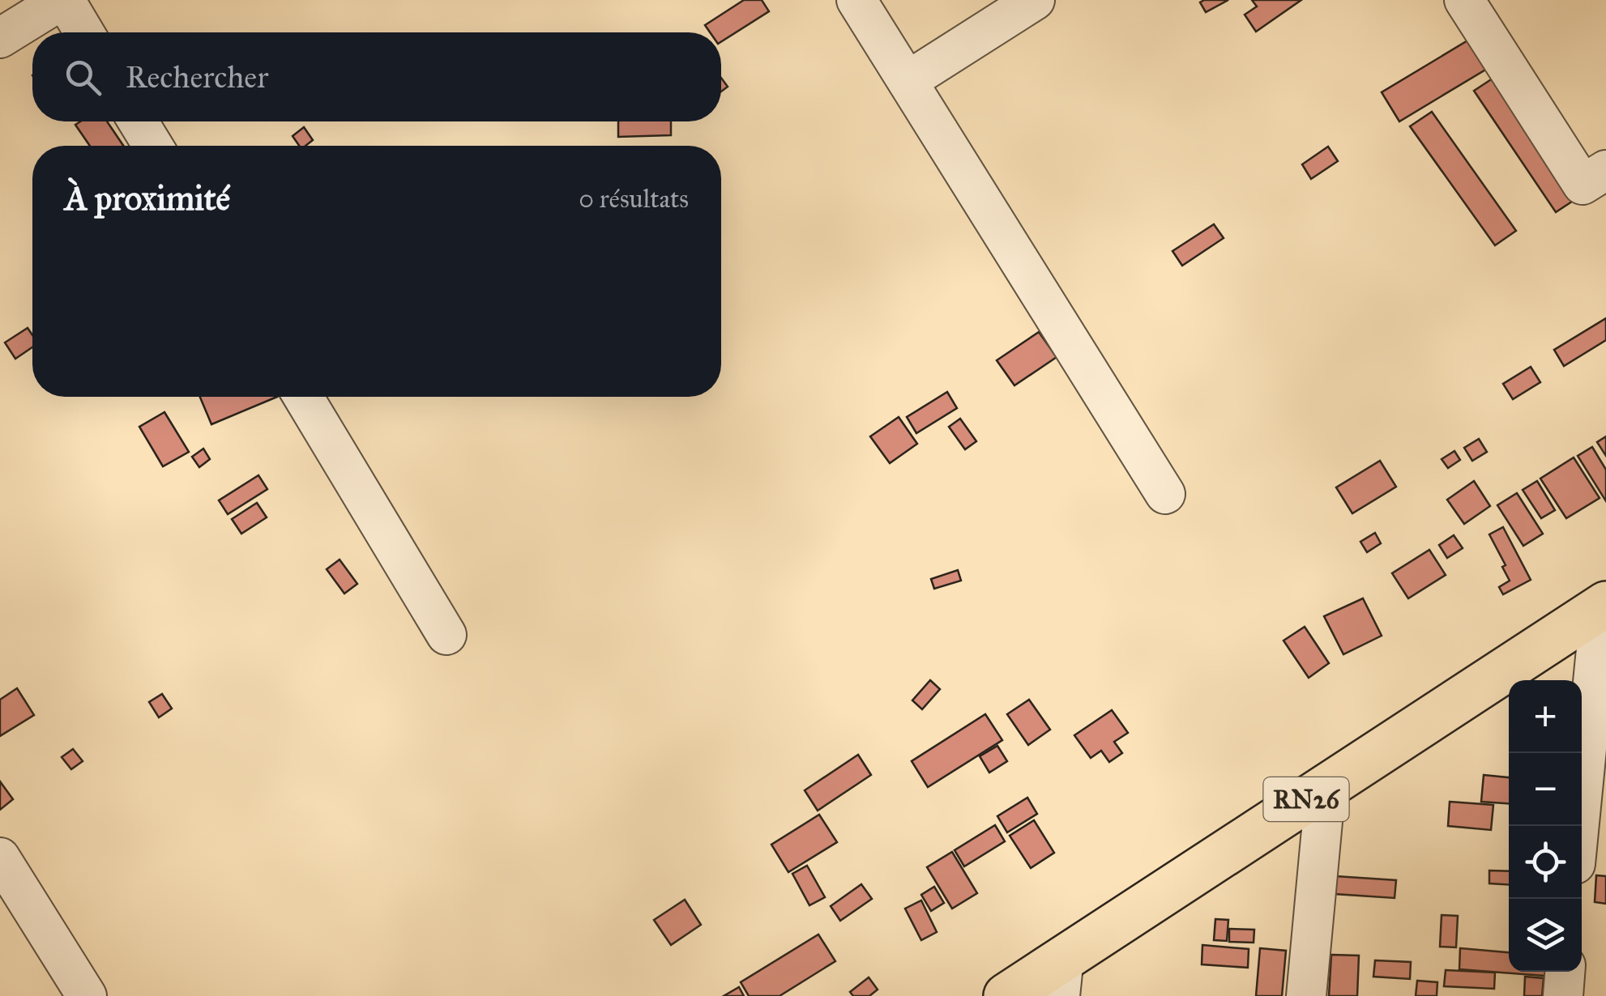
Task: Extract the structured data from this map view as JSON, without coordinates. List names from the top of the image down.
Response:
{
  "streets": {
    "main road": ["RN26"]
  },
  "page": {
    "search": "Rechercher",
    "heading": ["À proximité", "0 résultats"],
    "map_buttons": ["+", "−"]
  }
}
